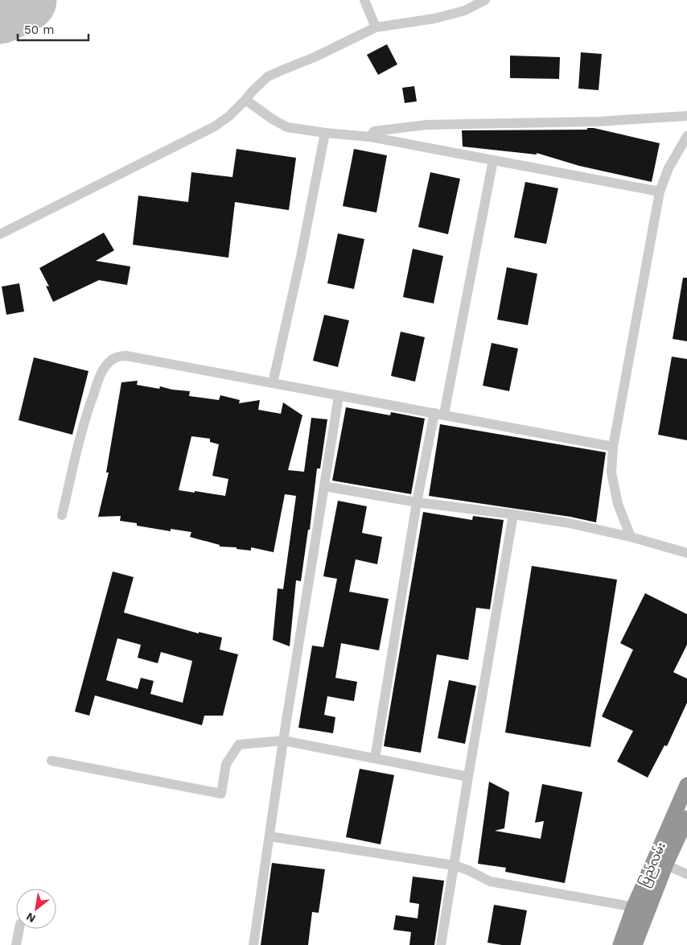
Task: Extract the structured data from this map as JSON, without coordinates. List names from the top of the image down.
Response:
{
  "streets": {
    "highway": ["ပြည်လမ်း"]
  },
  "scale_bar": "50 m",
  "north": "bottom left"
}
